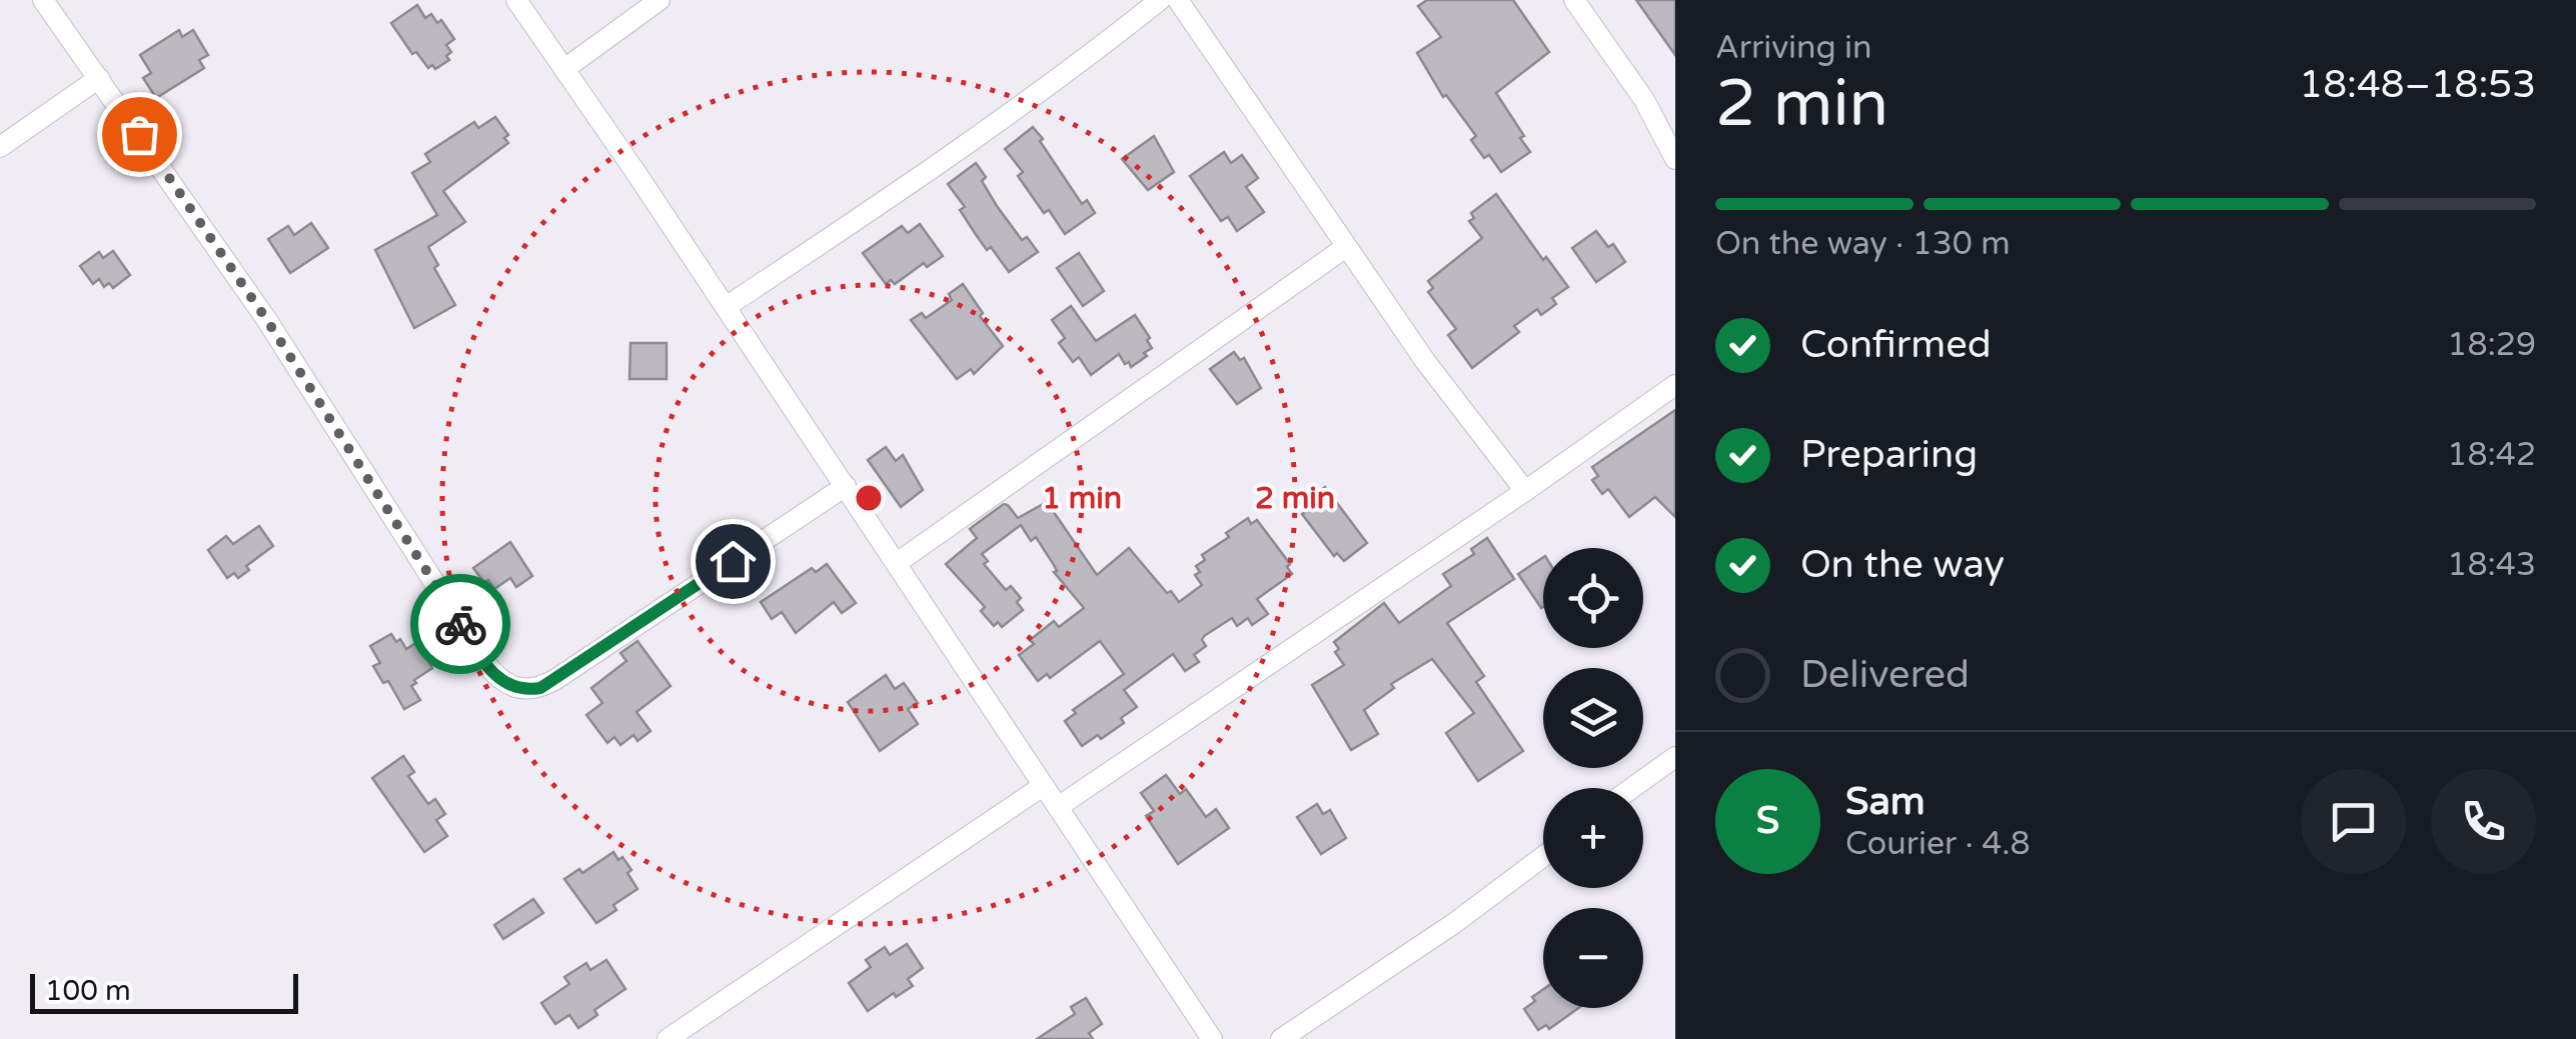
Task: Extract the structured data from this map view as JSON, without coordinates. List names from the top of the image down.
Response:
{
  "scale_bar": "100 m",
  "page": {
    "heading": ["2 min", "Arriving in", "18:48–18:53"],
    "panel": ["Sam", "Courier · 4.8"],
    "bar": "On the way · 130 m",
    "list": [
      ["Confirmed", "18:29"],
      ["Preparing", "18:42"],
      ["On the way", "18:43"],
      "Delivered"
    ],
    "map_buttons": ["+", "−"],
    "round": "S",
    "scale": "100 m"
  },
  "rings": ["1 min", "2 min"]
}
